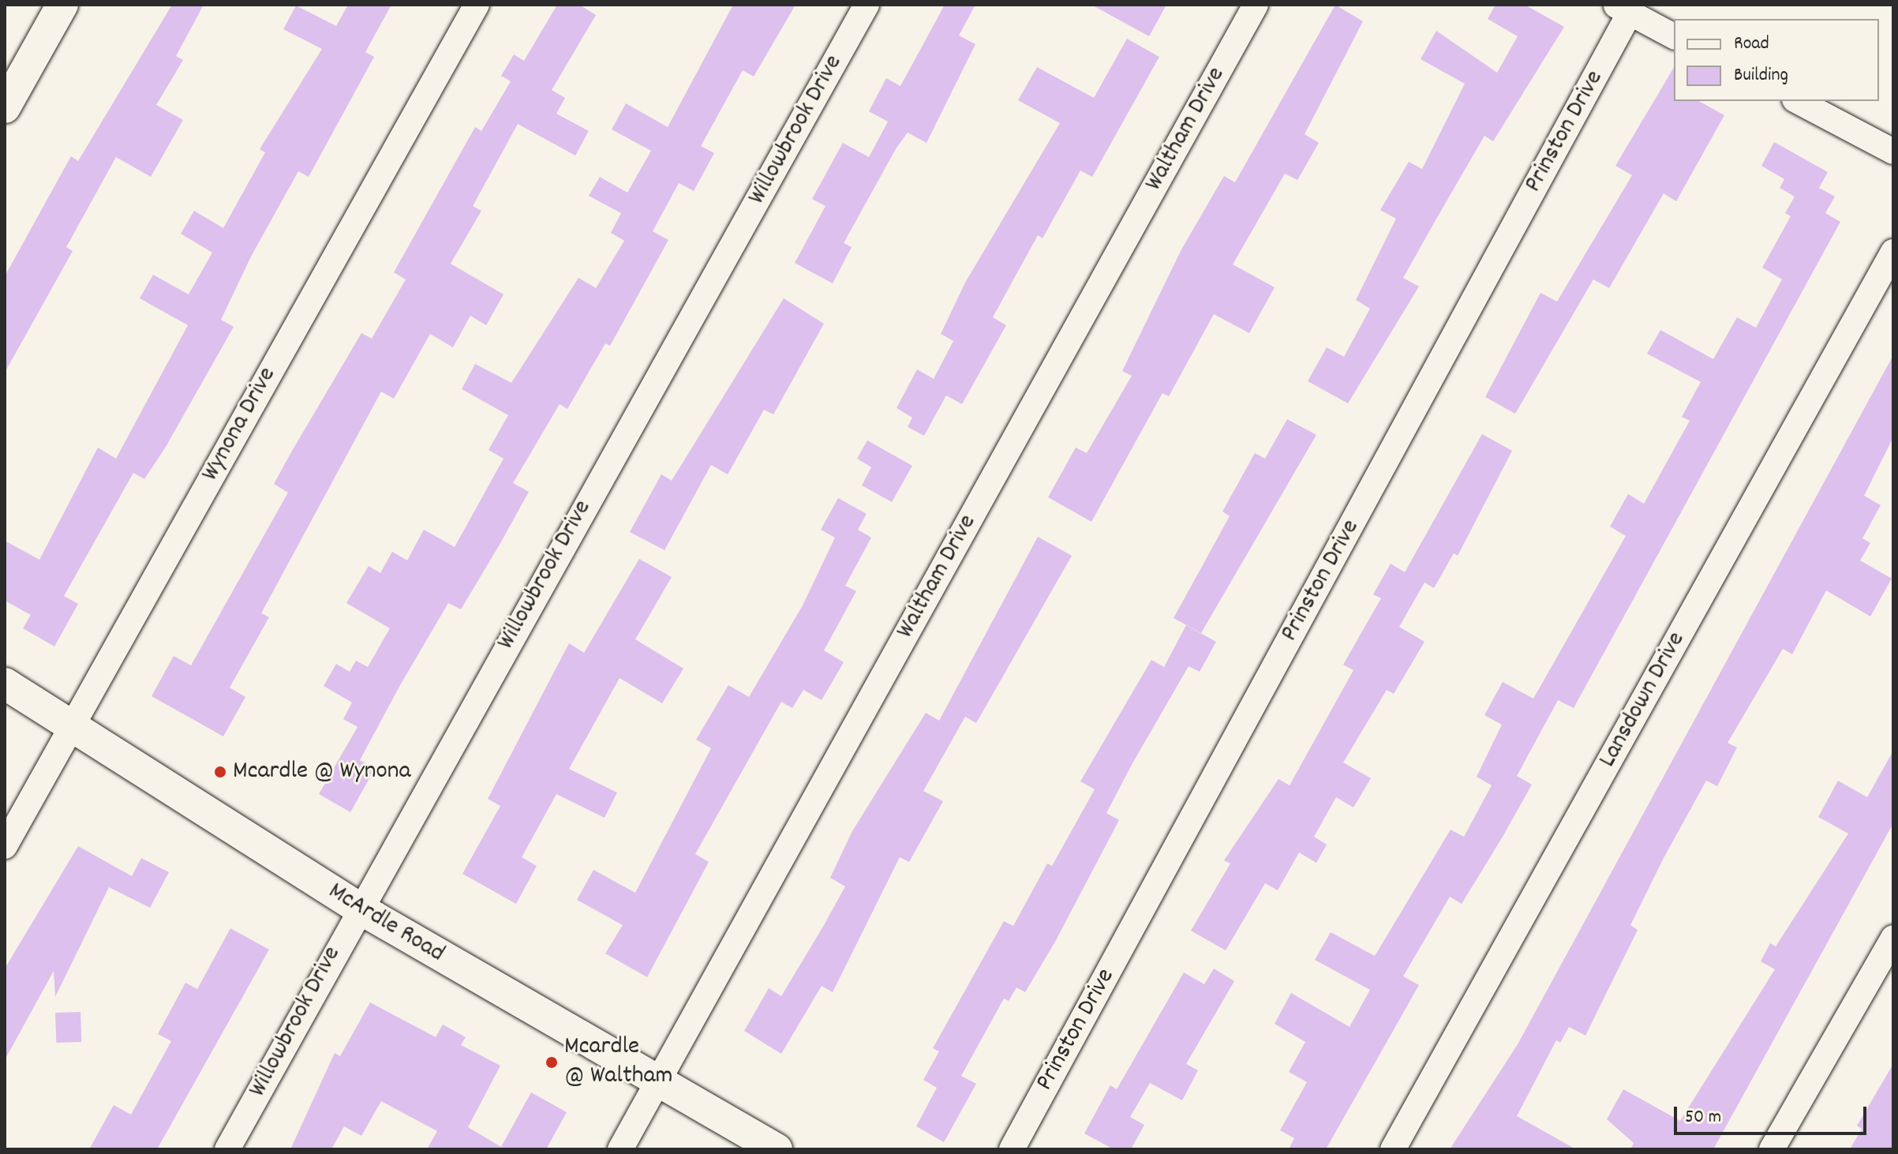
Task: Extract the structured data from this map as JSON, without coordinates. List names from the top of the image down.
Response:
{
  "streets": {
    "main road": ["McArdle Road"],
    "street": [
      "Waltham Drive",
      "Willowbrook Drive",
      "Prinston Drive",
      "Wynona Drive",
      "Lansdown Drive"
    ]
  },
  "crossings": [
    ["Waltham Drive", "McArdle Road"],
    ["Willowbrook Drive", "McArdle Road"],
    ["Wynona Drive", "McArdle Road"]
  ],
  "places": ["Mcardle @ Wynona", "Mcardle @ Waltham"],
  "legend": ["Road", "Building"],
  "scale_bar": "50 m"
}
